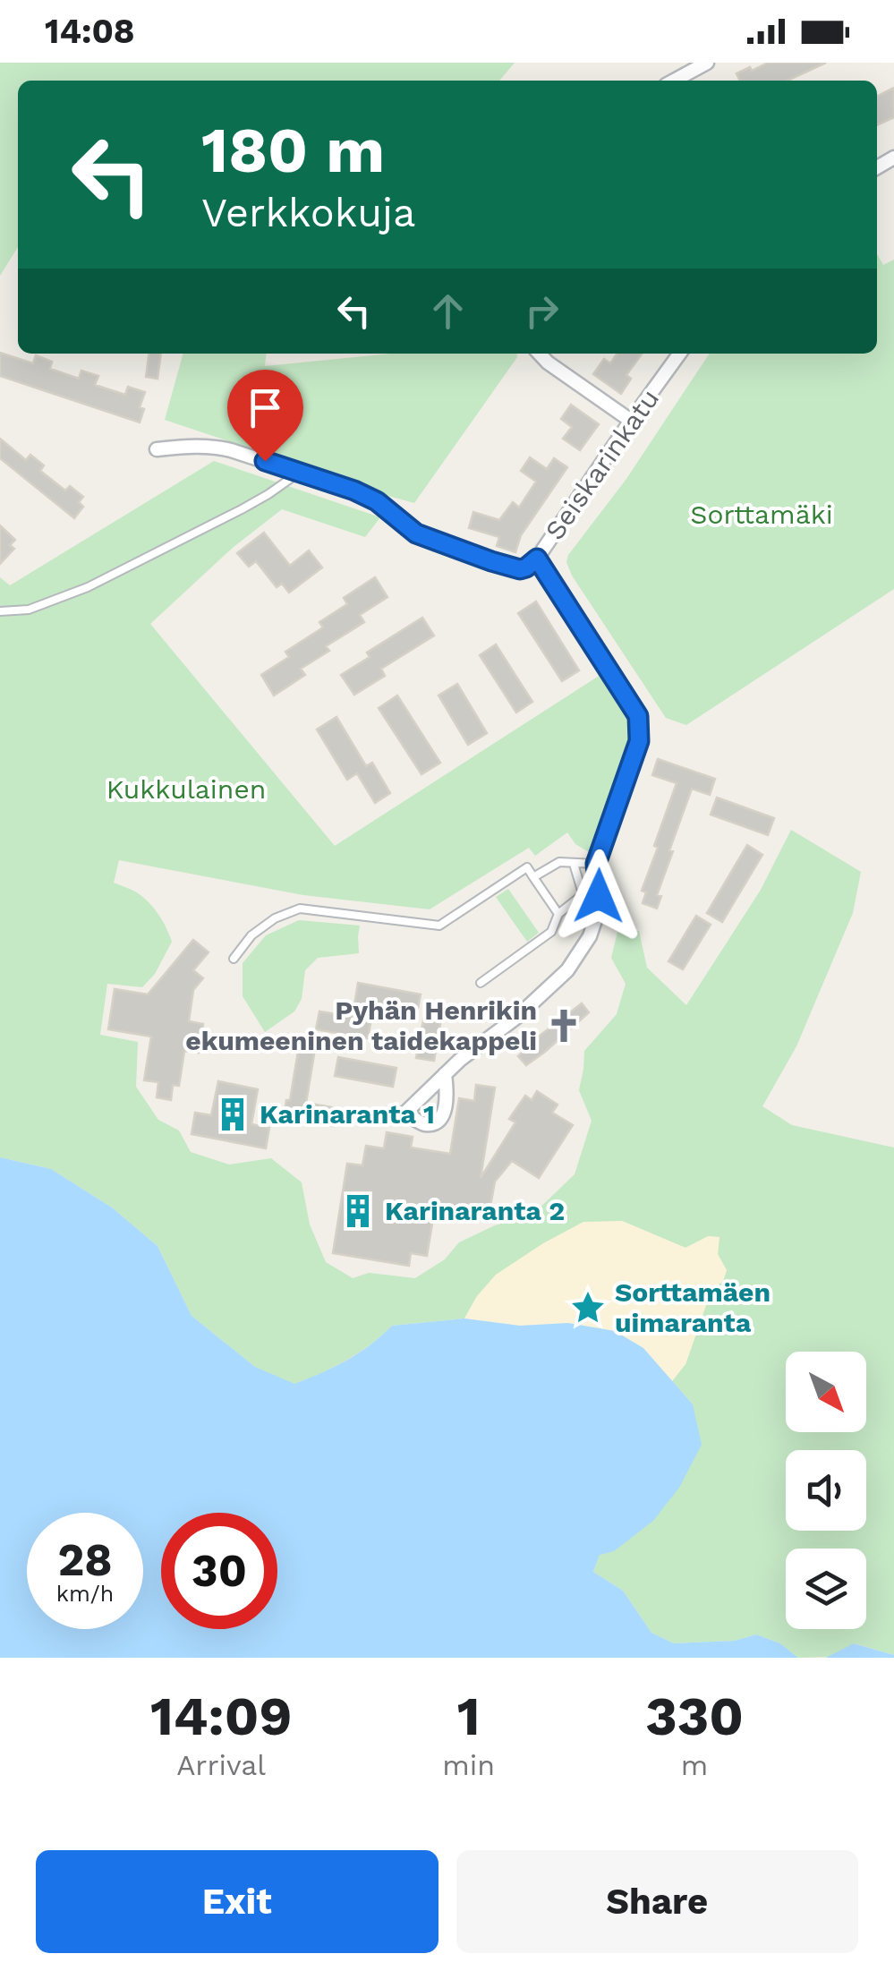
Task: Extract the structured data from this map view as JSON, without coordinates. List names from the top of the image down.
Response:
{
  "streets": {
    "street": ["Seiskarinkatu"]
  },
  "parks": ["Sorttamäki", "Kukkulainen"],
  "places": {
    "church": ["Pyhän Henrikin ekumeeninen taidekappeli"],
    "building": ["Karinaranta 1", "Karinaranta 2"],
    "place": ["Sorttamäen uimaranta"]
  },
  "north": "bottom right",
  "page": {
    "status": "14:08",
    "turn": ["180 m", "Verkkokuja"],
    "speed": "28 km/h",
    "limit": "30",
    "eta": [
      "14:09",
      "Arrival",
      "1",
      "min",
      "330",
      "m"
    ],
    "buttons": ["Exit", "Share"]
  }
}
